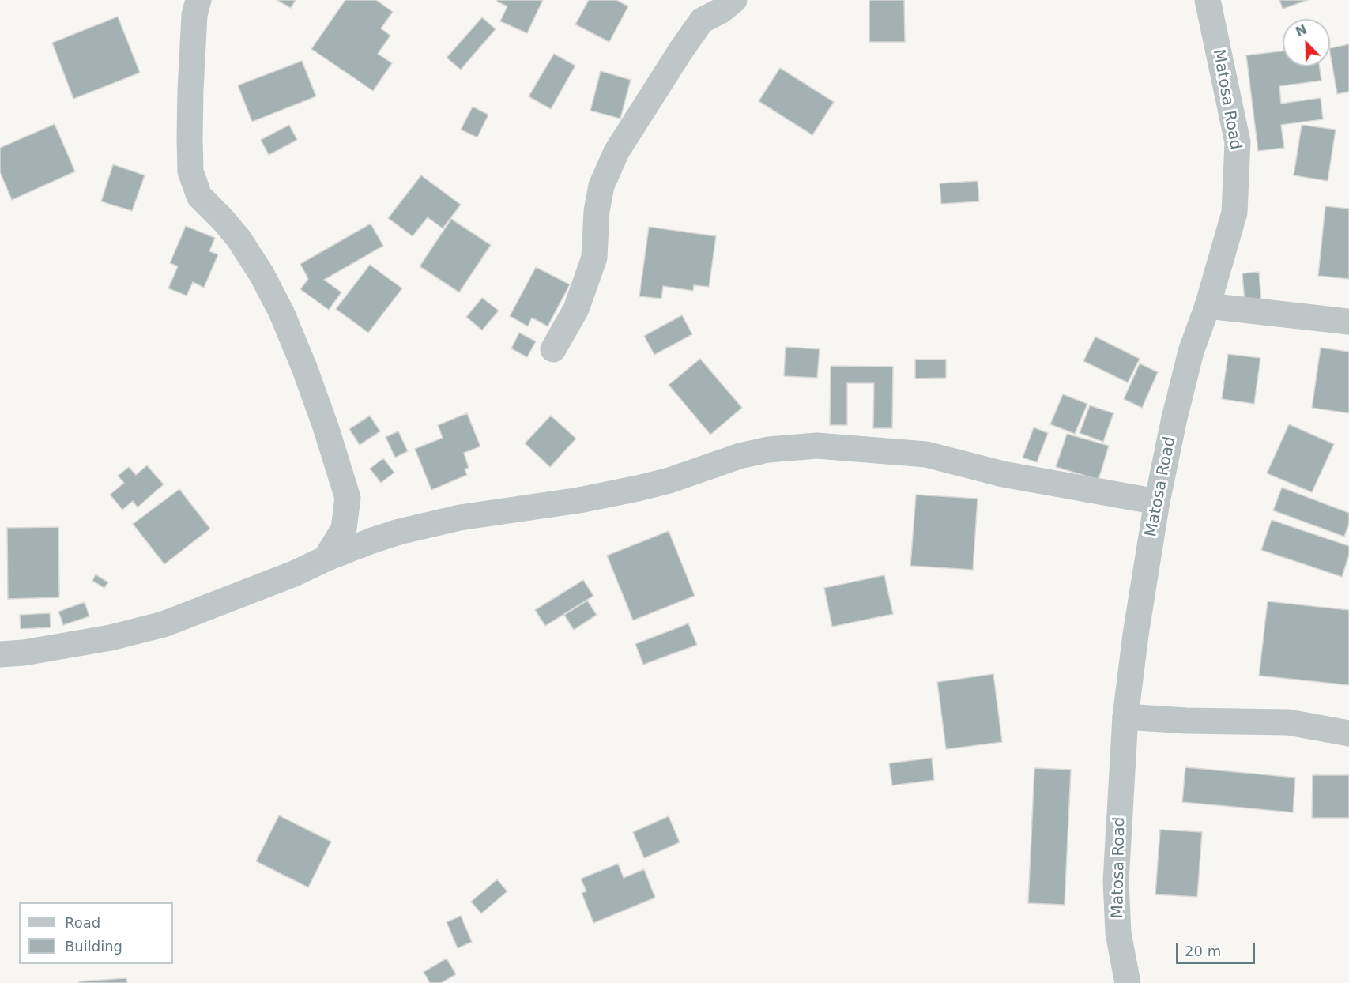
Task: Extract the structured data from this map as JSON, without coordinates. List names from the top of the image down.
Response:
{
  "streets": {
    "street": ["Matosa Road"]
  },
  "legend": ["Road", "Building"],
  "scale_bar": "20 m",
  "north": "top left"
}
